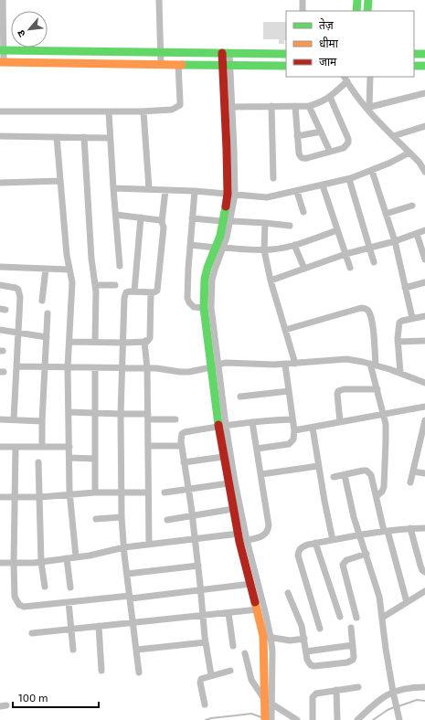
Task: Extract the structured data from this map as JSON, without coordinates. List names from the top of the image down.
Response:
{
  "legend": ["तेज़", "धीमा", "जाम"],
  "scale_bar": "100 m",
  "north": "bottom left"
}
